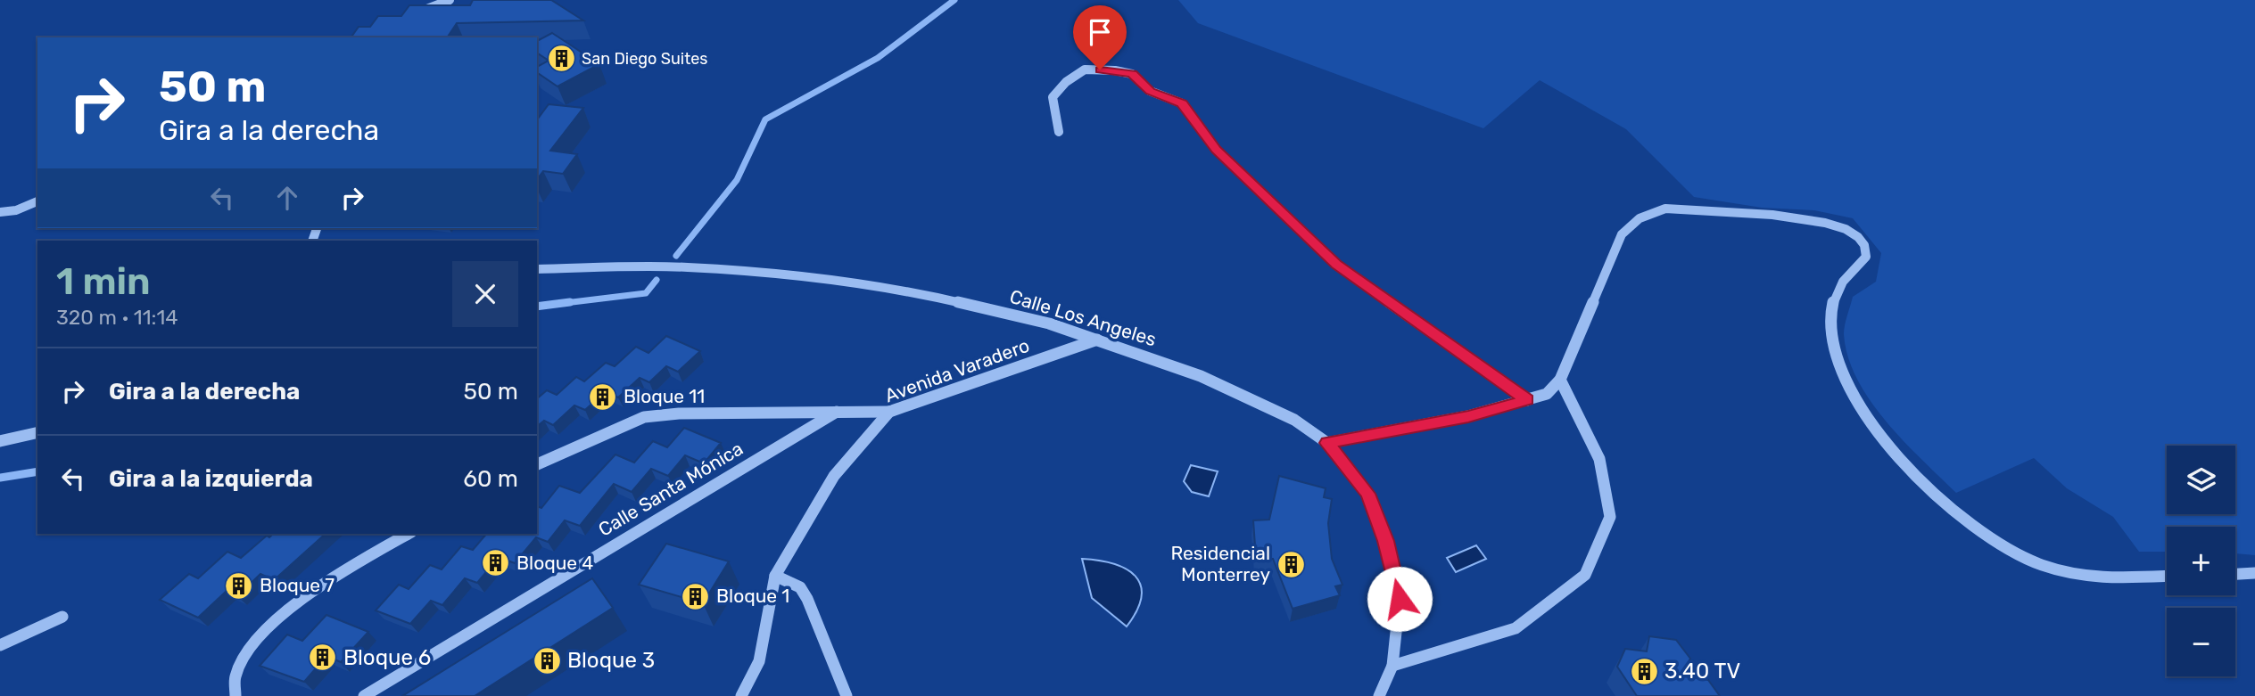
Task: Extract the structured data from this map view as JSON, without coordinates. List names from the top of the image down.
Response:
{
  "streets": {
    "street": ["Calle Los Angeles", "Avenida Varadero", "Calle Santa Mónica"]
  },
  "crossings": [
    ["Calle Los Angeles", "Avenida Varadero"],
    ["Avenida Varadero", "Calle Santa Mónica"]
  ],
  "places": {
    "building": [
      "San Diego Suites",
      "Bloque 11",
      "Bloque 4",
      "Residencial Monterrey",
      "Bloque 7",
      "Bloque 1",
      "Bloque 6",
      "Bloque 3",
      "3.40 TV"
    ]
  },
  "page": {
    "turn": ["50 m", "Gira a la derecha"],
    "heading": ["1 min", "320 m · 11:14"],
    "list": [
      {
        "name": "Gira a la derecha",
        "value": "50 m"
      },
      {
        "name": "Gira a la izquierda",
        "value": "60 m"
      }
    ],
    "map_buttons": ["+", "−"]
  }
}
